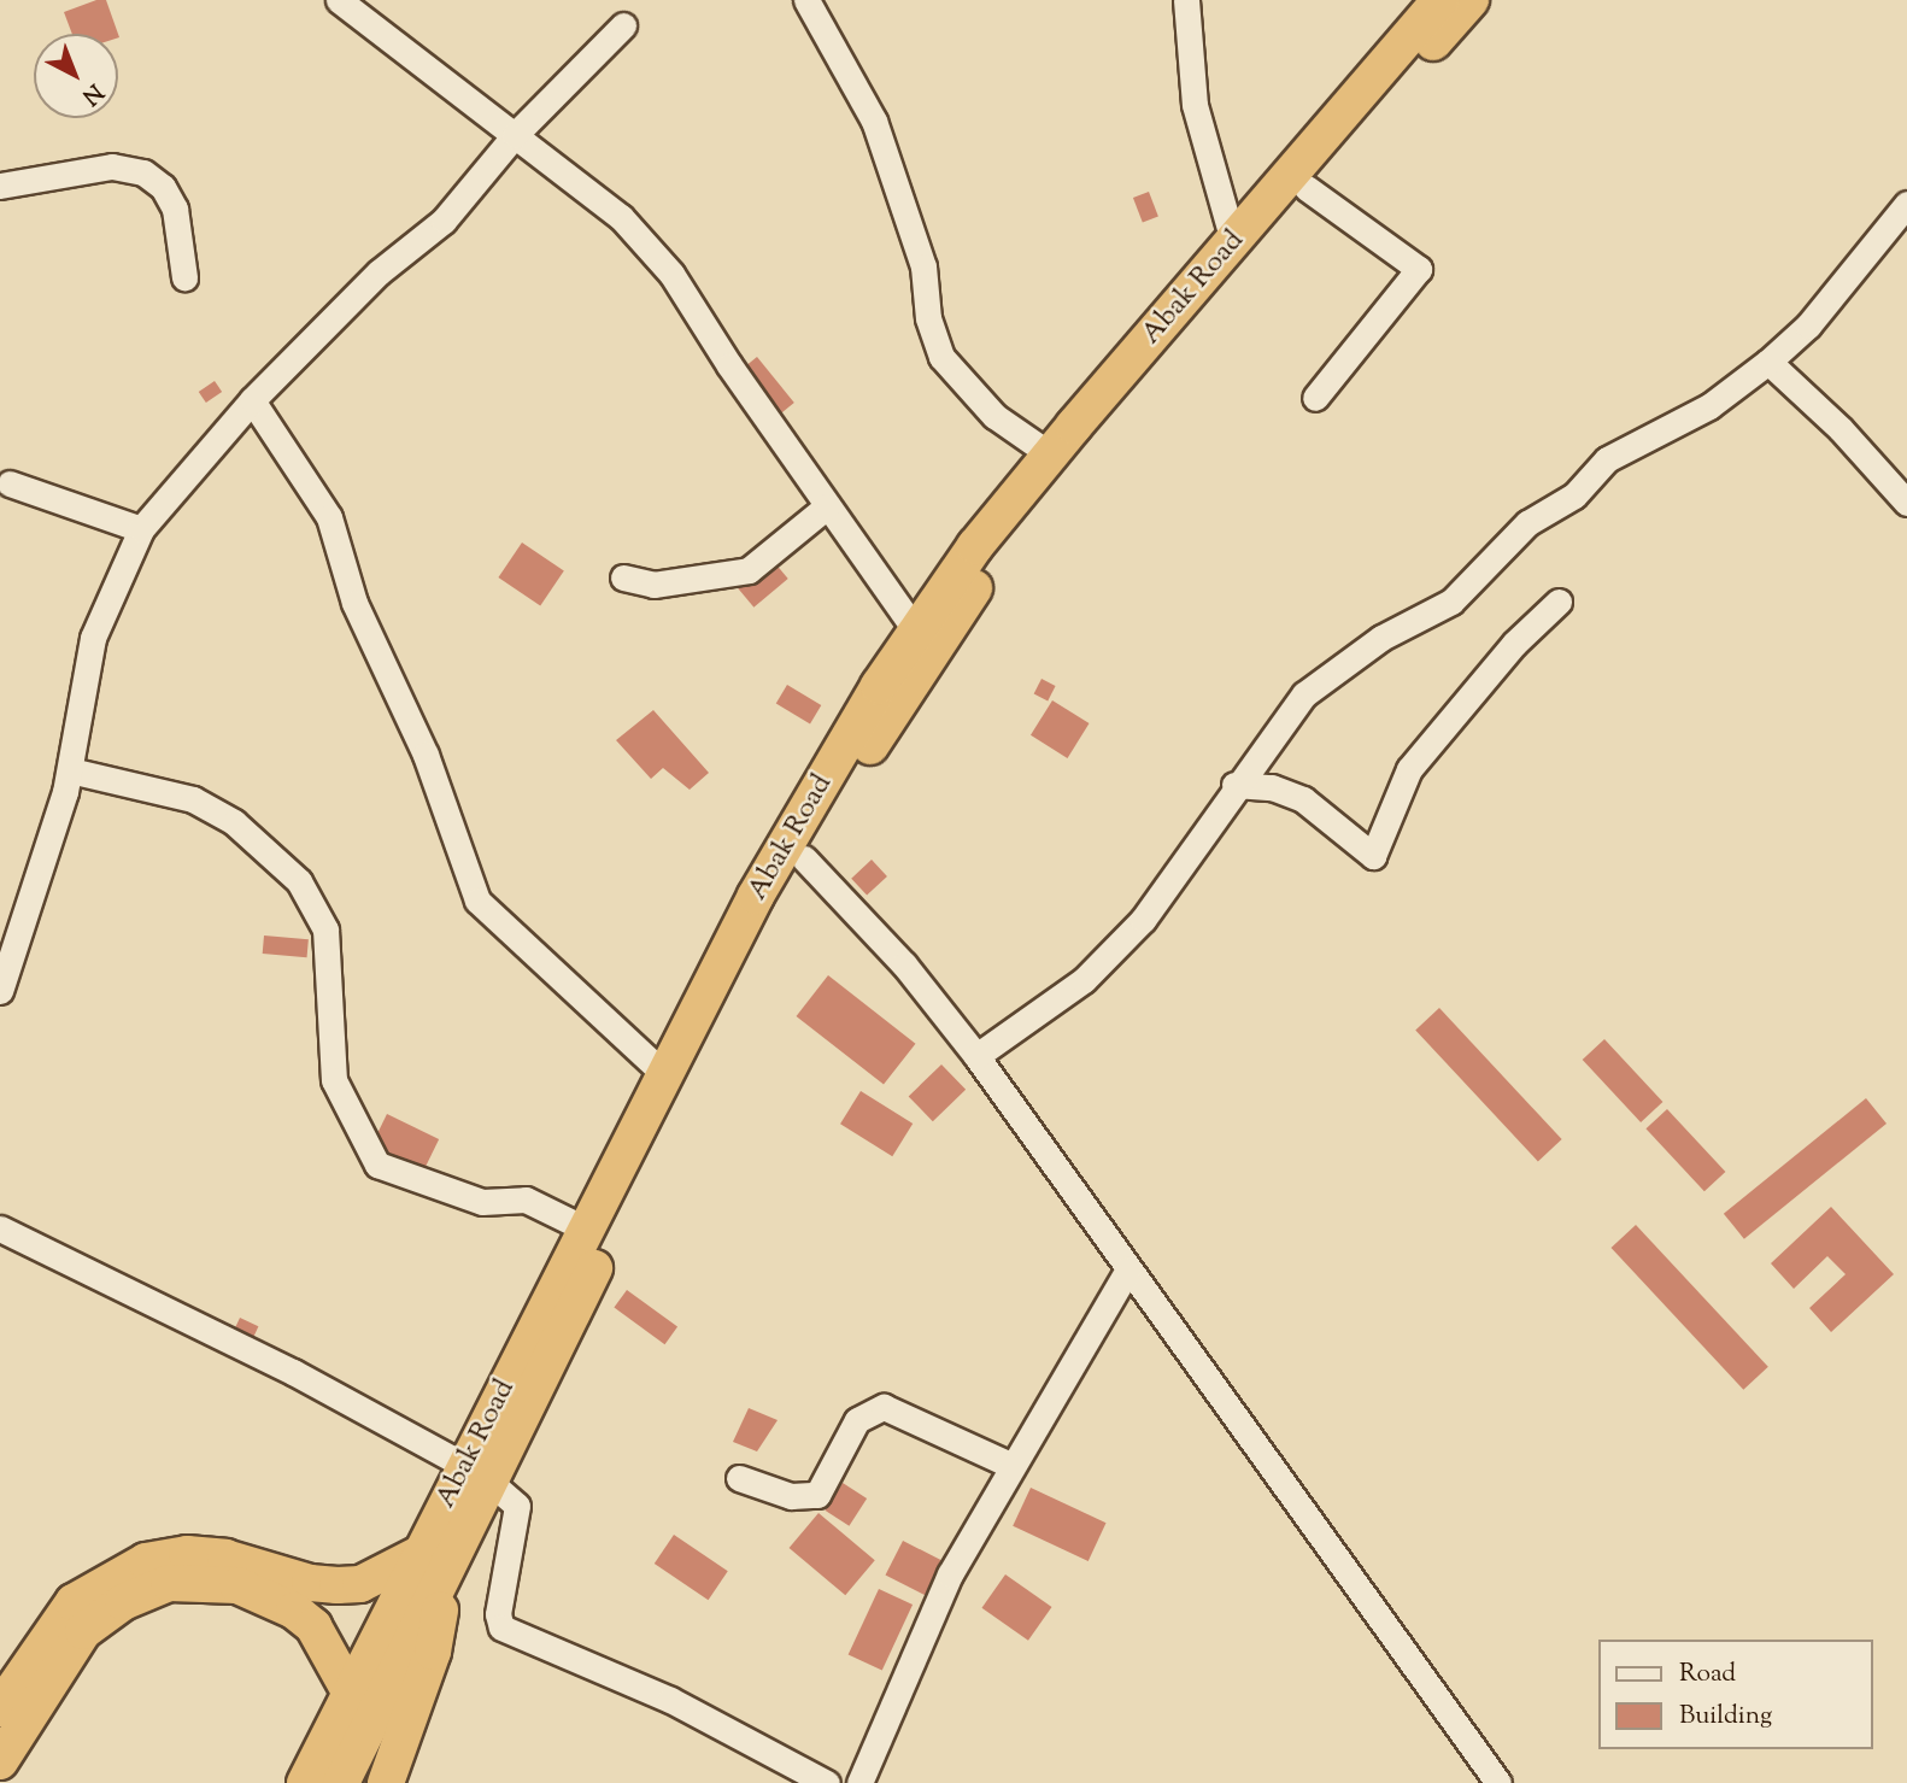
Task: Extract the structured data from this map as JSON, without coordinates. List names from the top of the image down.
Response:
{
  "streets": {
    "highway": ["Abak Road"]
  },
  "legend": ["Road", "Building"],
  "north": "bottom right"
}
